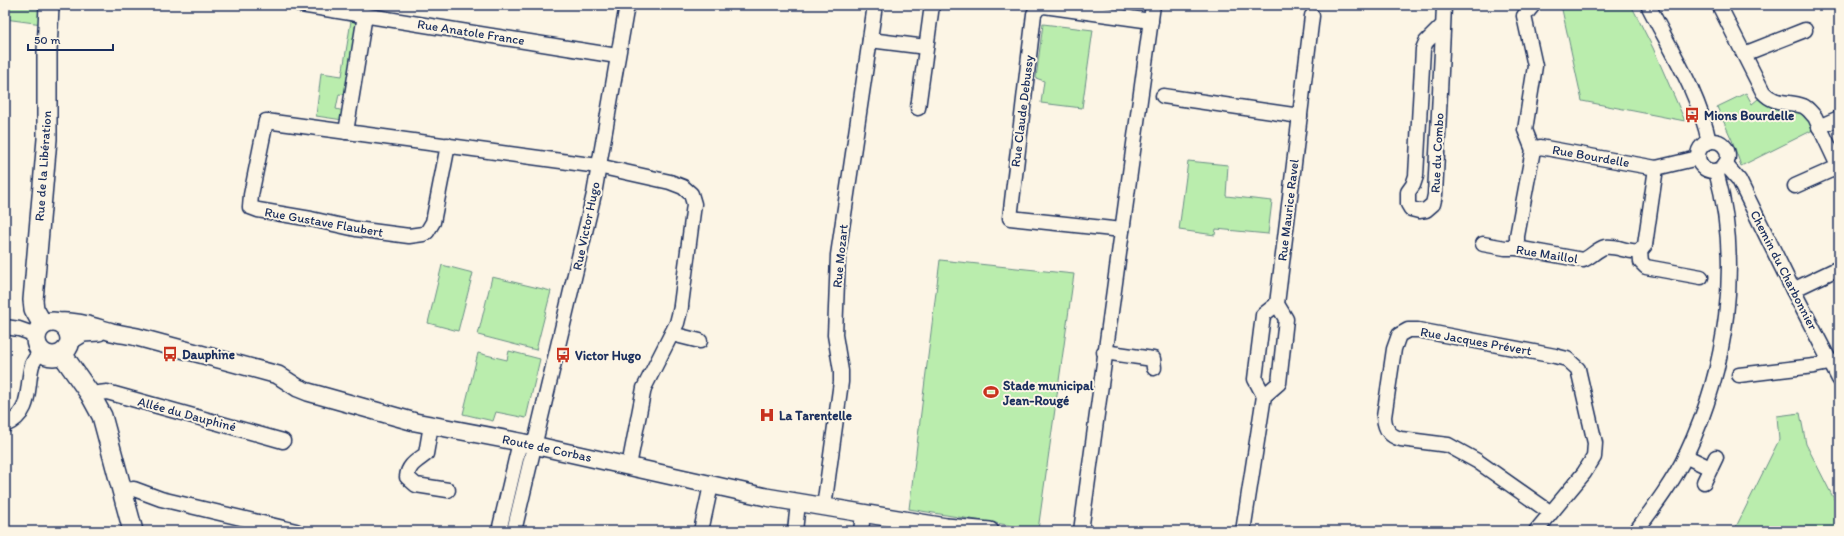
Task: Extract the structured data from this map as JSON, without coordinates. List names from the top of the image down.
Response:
{
  "streets": {
    "main road": ["Rue de la Libération"],
    "street": [
      "Rue Anatole France",
      "Rue Claude Debussy",
      "Rue du Combo",
      "Rue Bourdelle",
      "Rue Maurice Ravel",
      "Rue Gustave Flaubert",
      "Rue Victor Hugo",
      "Rue Maillol",
      "Rue Mozart",
      "Chemin du Charbonnier",
      "Rue Jacques Prévert",
      "Allée du Dauphiné",
      "Route de Corbas"
    ]
  },
  "crossings": [
    ["Rue Anatole France", "Rue Victor Hugo"],
    ["Rue Bourdelle", "Rue Maillol"],
    ["Rue Bourdelle", "Chemin du Charbonnier"],
    ["Rue de la Libération", "Allée du Dauphiné"],
    ["Rue de la Libération", "Route de Corbas"],
    ["Rue Gustave Flaubert", "Rue Victor Hugo"],
    ["Rue Victor Hugo", "Route de Corbas"],
    ["Rue Mozart", "Route de Corbas"]
  ],
  "places": {
    "bus stop": ["Mions Bourdelle", "Dauphine", "Victor Hugo"],
    "sports": ["Stade municipal Jean-Rougé"],
    "hospital": ["La Tarentelle"]
  },
  "scale_bar": "50 m"
}
